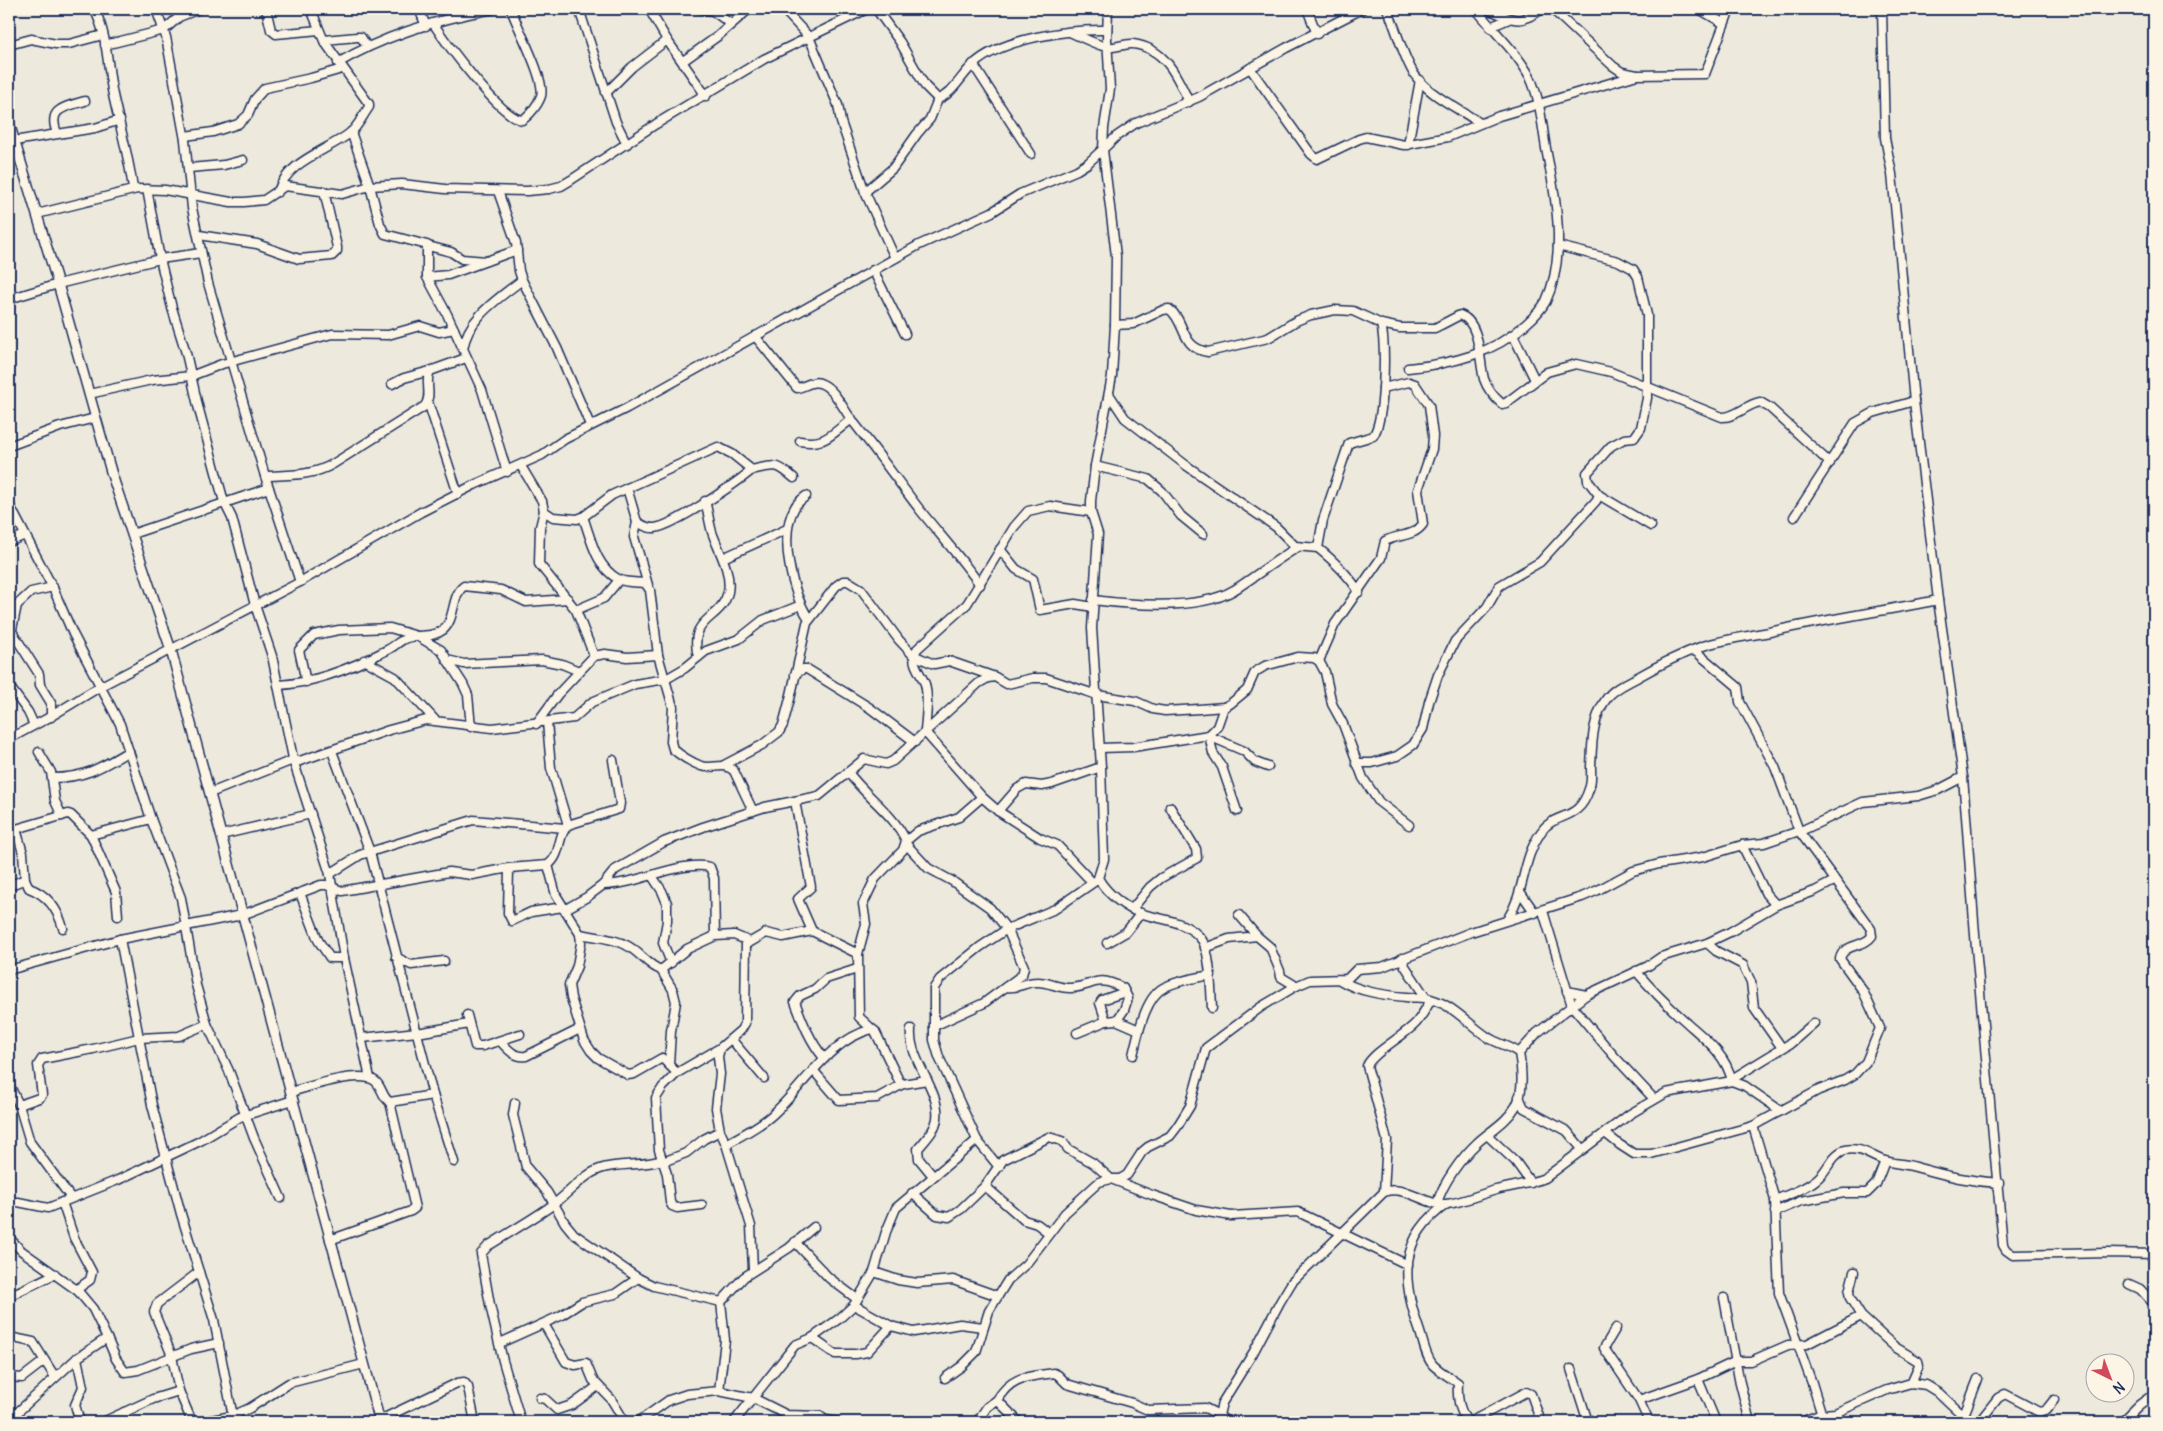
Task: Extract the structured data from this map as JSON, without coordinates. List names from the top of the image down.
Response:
{
  "north": "bottom right"
}
